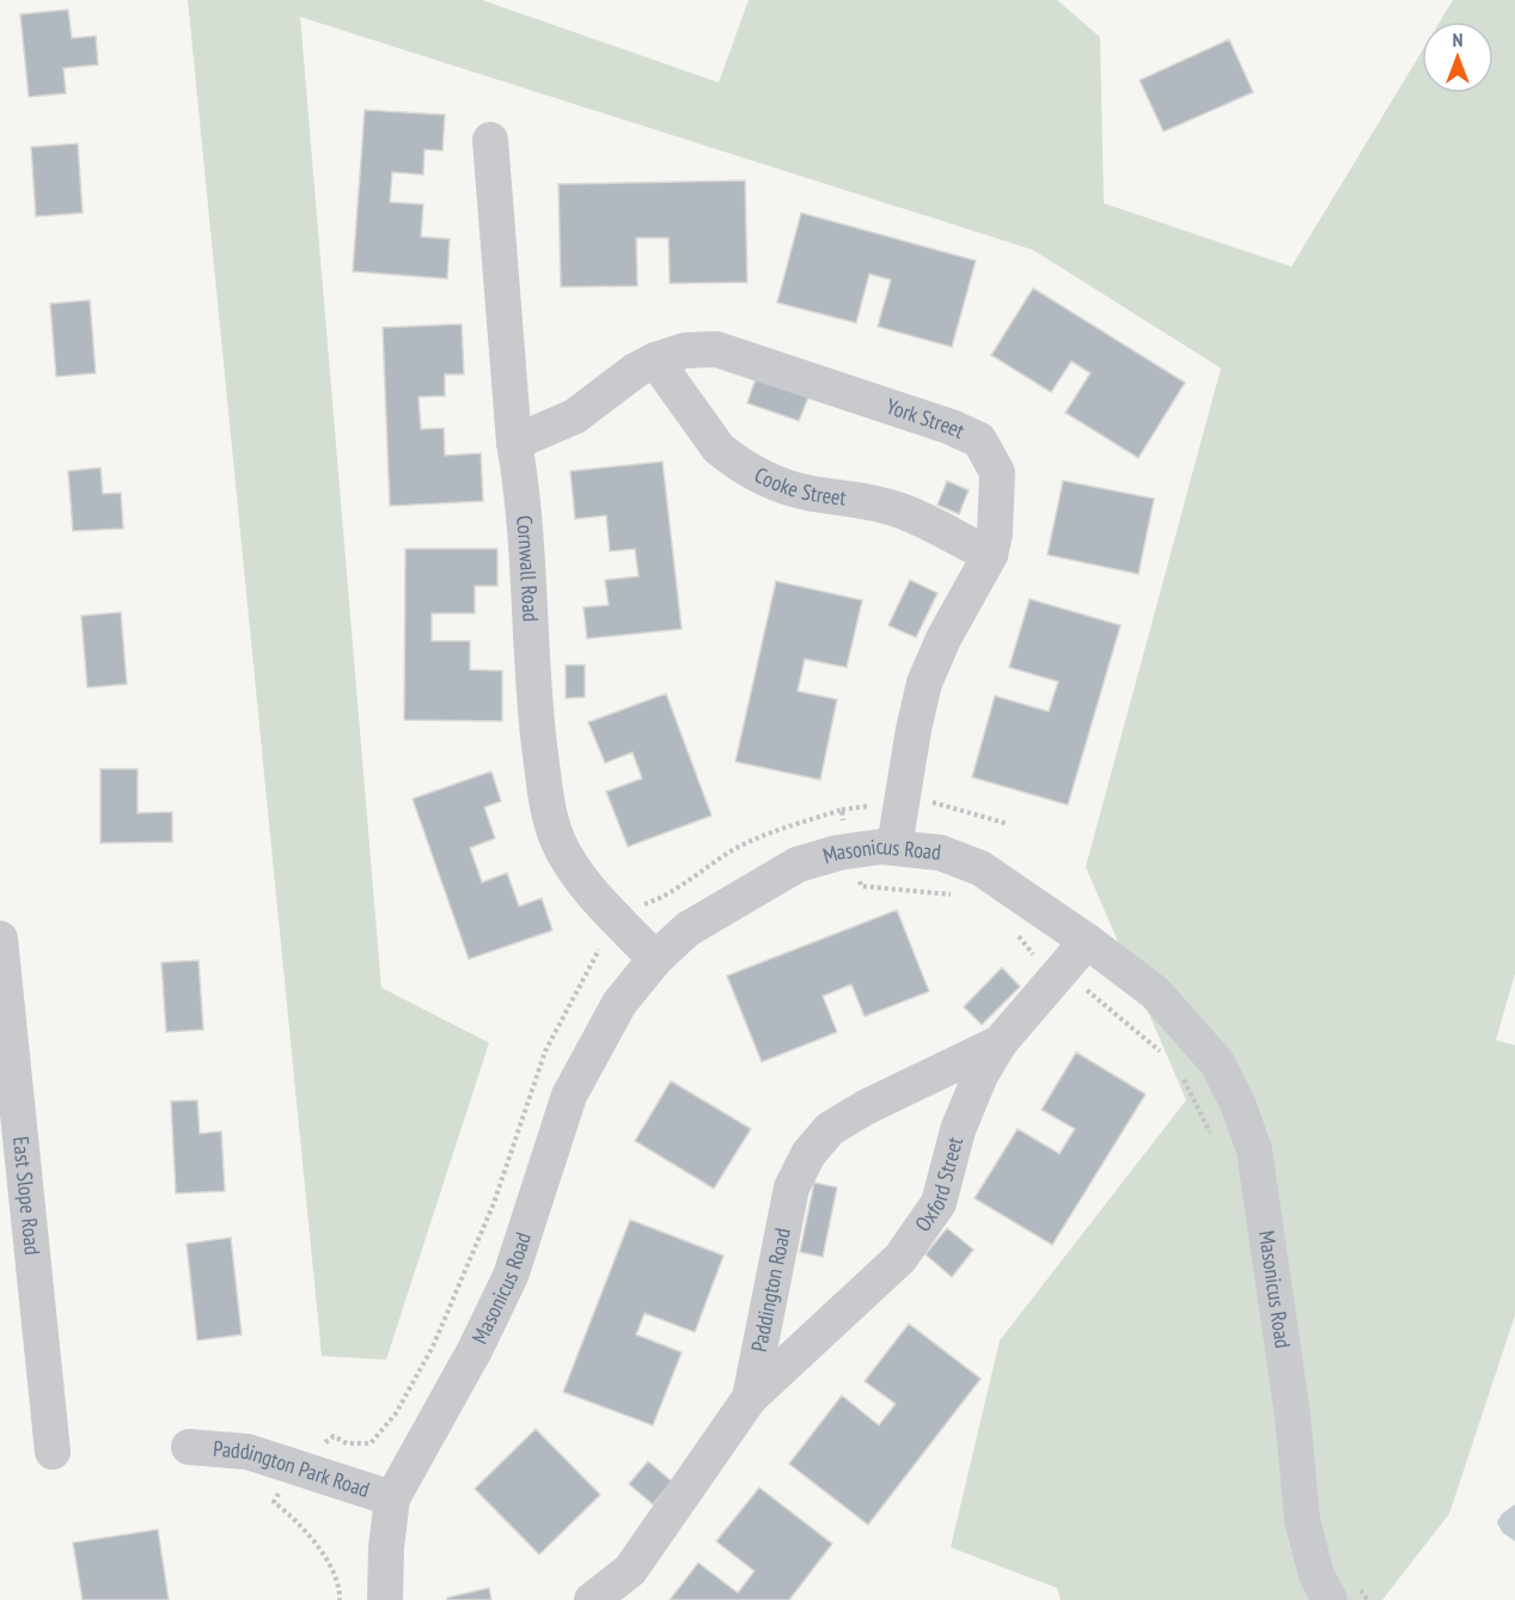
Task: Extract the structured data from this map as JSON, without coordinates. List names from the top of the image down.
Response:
{
  "streets": {
    "street": [
      "York Street",
      "Cooke Street",
      "Cornwall Road",
      "Masonicus Road",
      "Oxford Street",
      "East Slope Road",
      "Paddington Road",
      "Paddington Park Road"
    ]
  },
  "crossings": [
    ["York Street", "Cooke Street"],
    ["York Street", "Cornwall Road"],
    ["York Street", "Masonicus Road"],
    ["Cornwall Road", "Masonicus Road"],
    ["Masonicus Road", "Oxford Street"],
    ["Masonicus Road", "Paddington Park Road"],
    ["Oxford Street", "Paddington Road"]
  ],
  "north": "top"
}
